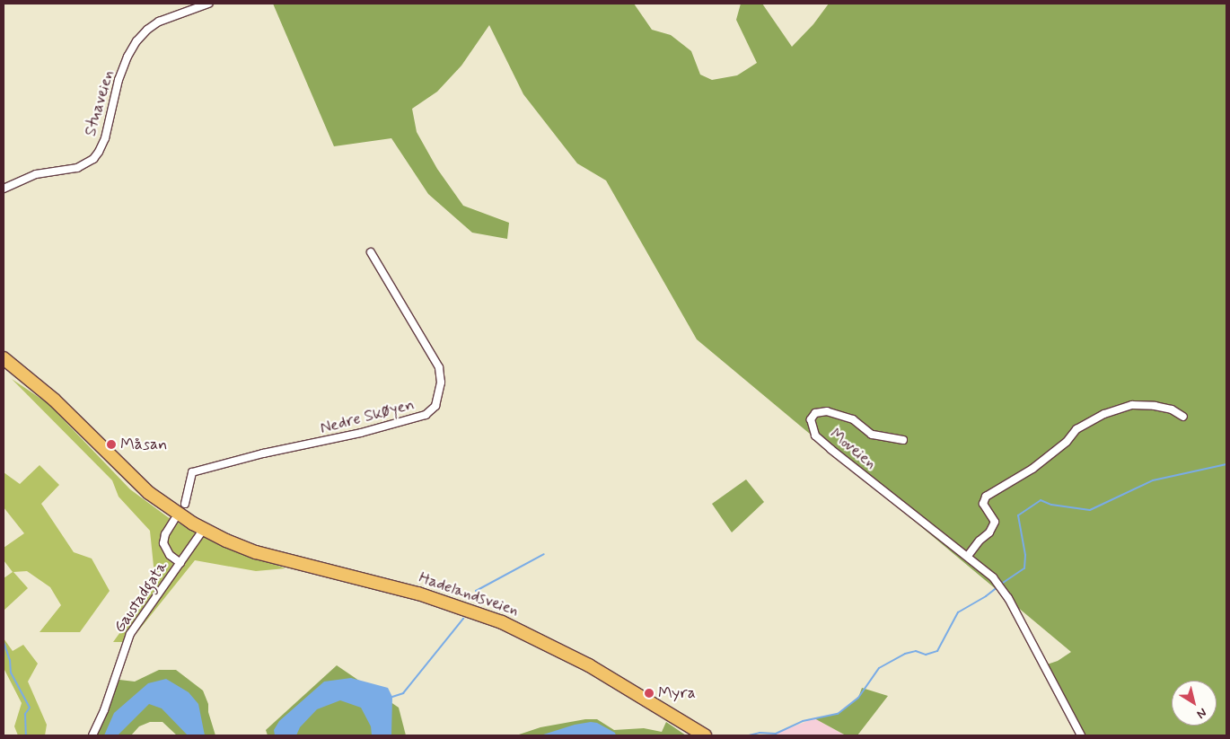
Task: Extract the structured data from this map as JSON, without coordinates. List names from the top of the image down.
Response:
{
  "streets": {
    "highway": ["Hadelandsveien"],
    "street": [
      "Stuaveien",
      "Nedre Skøyen",
      "Moveien",
      "Gaustadgata"
    ]
  },
  "crossings": [
    ["Hadelandsveien", "Gaustadgata"]
  ],
  "places": ["Måsan", "Myra"],
  "north": "bottom right"
}
